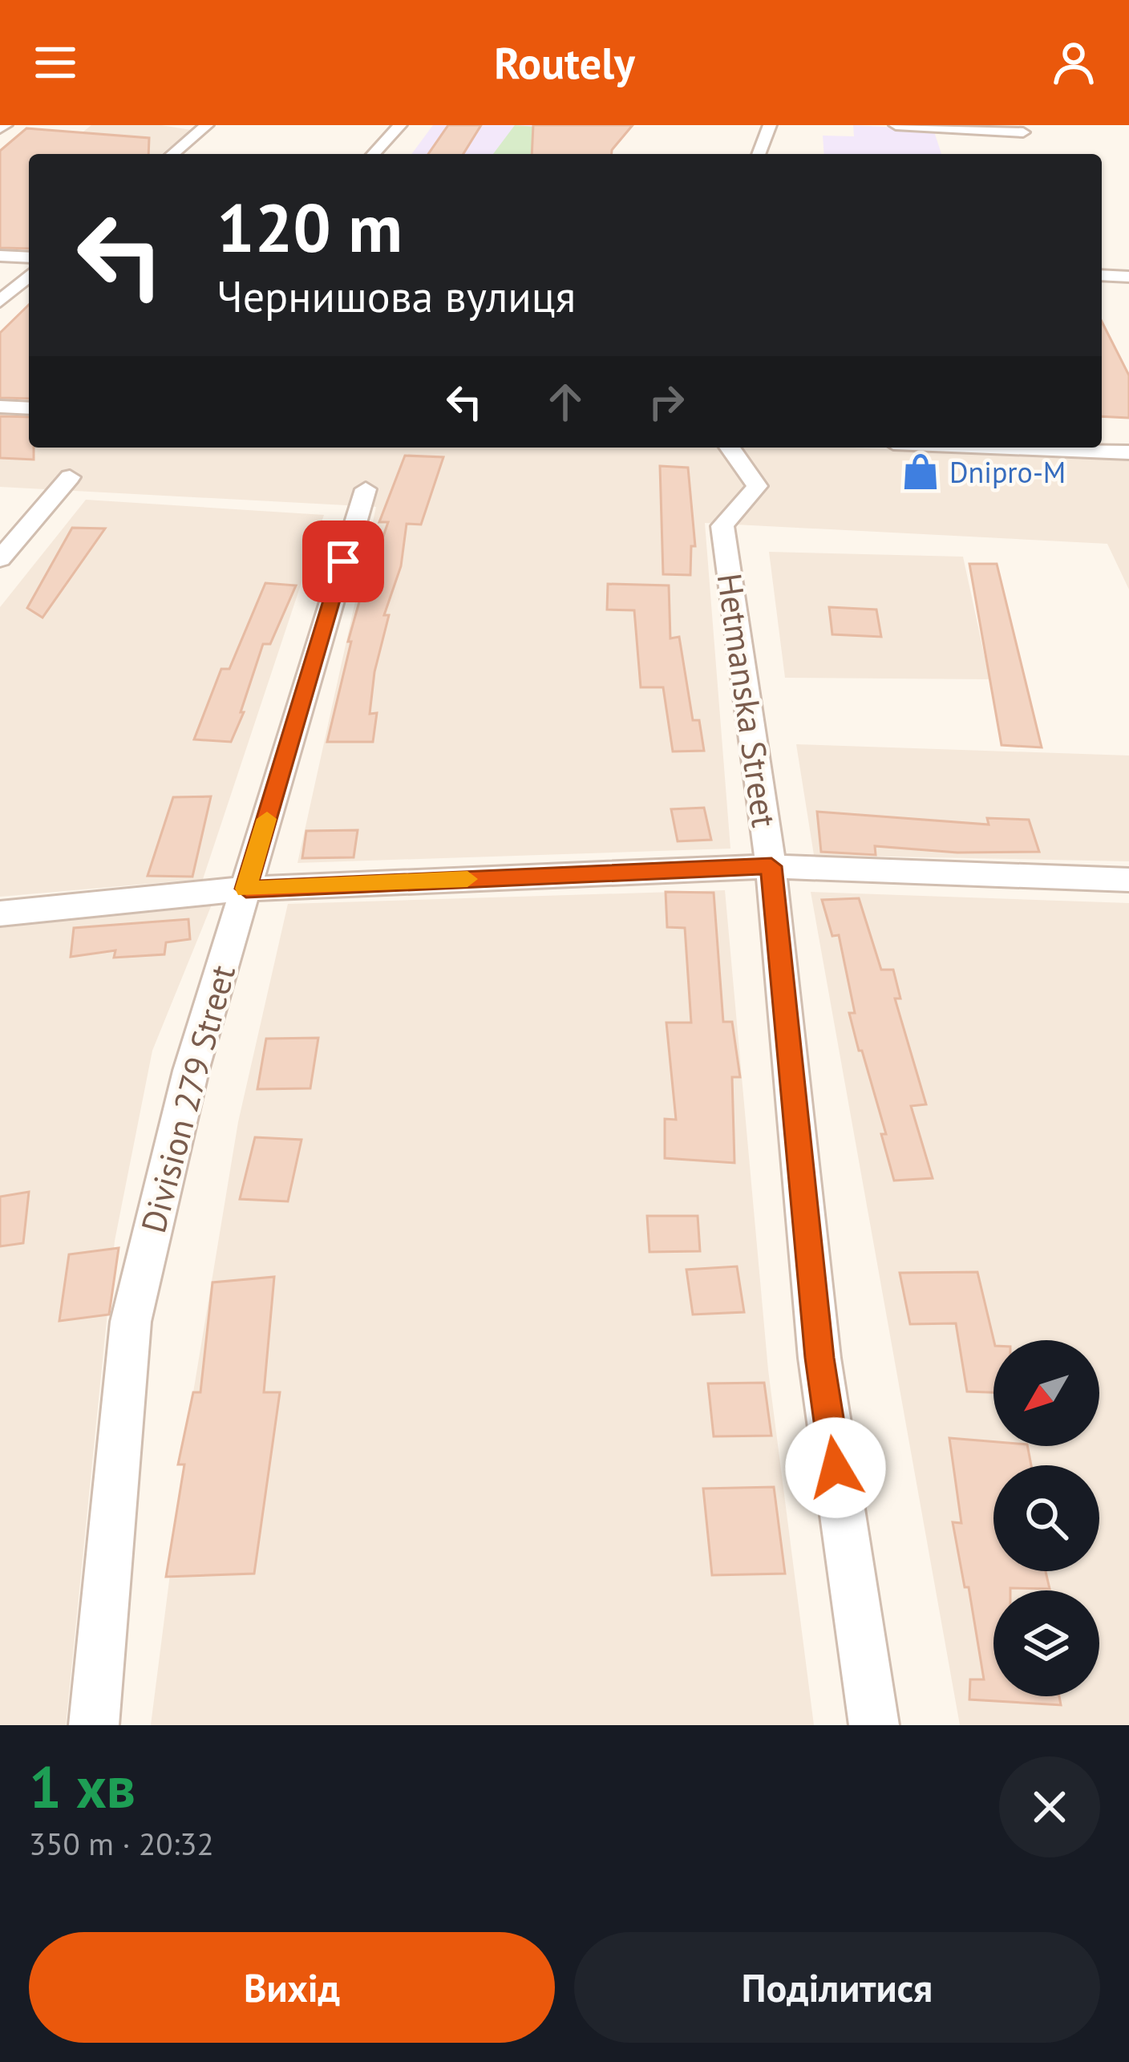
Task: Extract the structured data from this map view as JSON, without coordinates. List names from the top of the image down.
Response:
{
  "streets": {
    "street": ["Hetmanska Street", "Division 279 Street"]
  },
  "places": {
    "shop": ["Dnipro-M"]
  },
  "north": "bottom left",
  "page": {
    "header": "Routely",
    "turn": ["120 m", "Чернишова вулиця"],
    "heading": ["1 хв", "350 m · 20:32"],
    "buttons": ["Вихід", "Поділитися"]
  }
}
